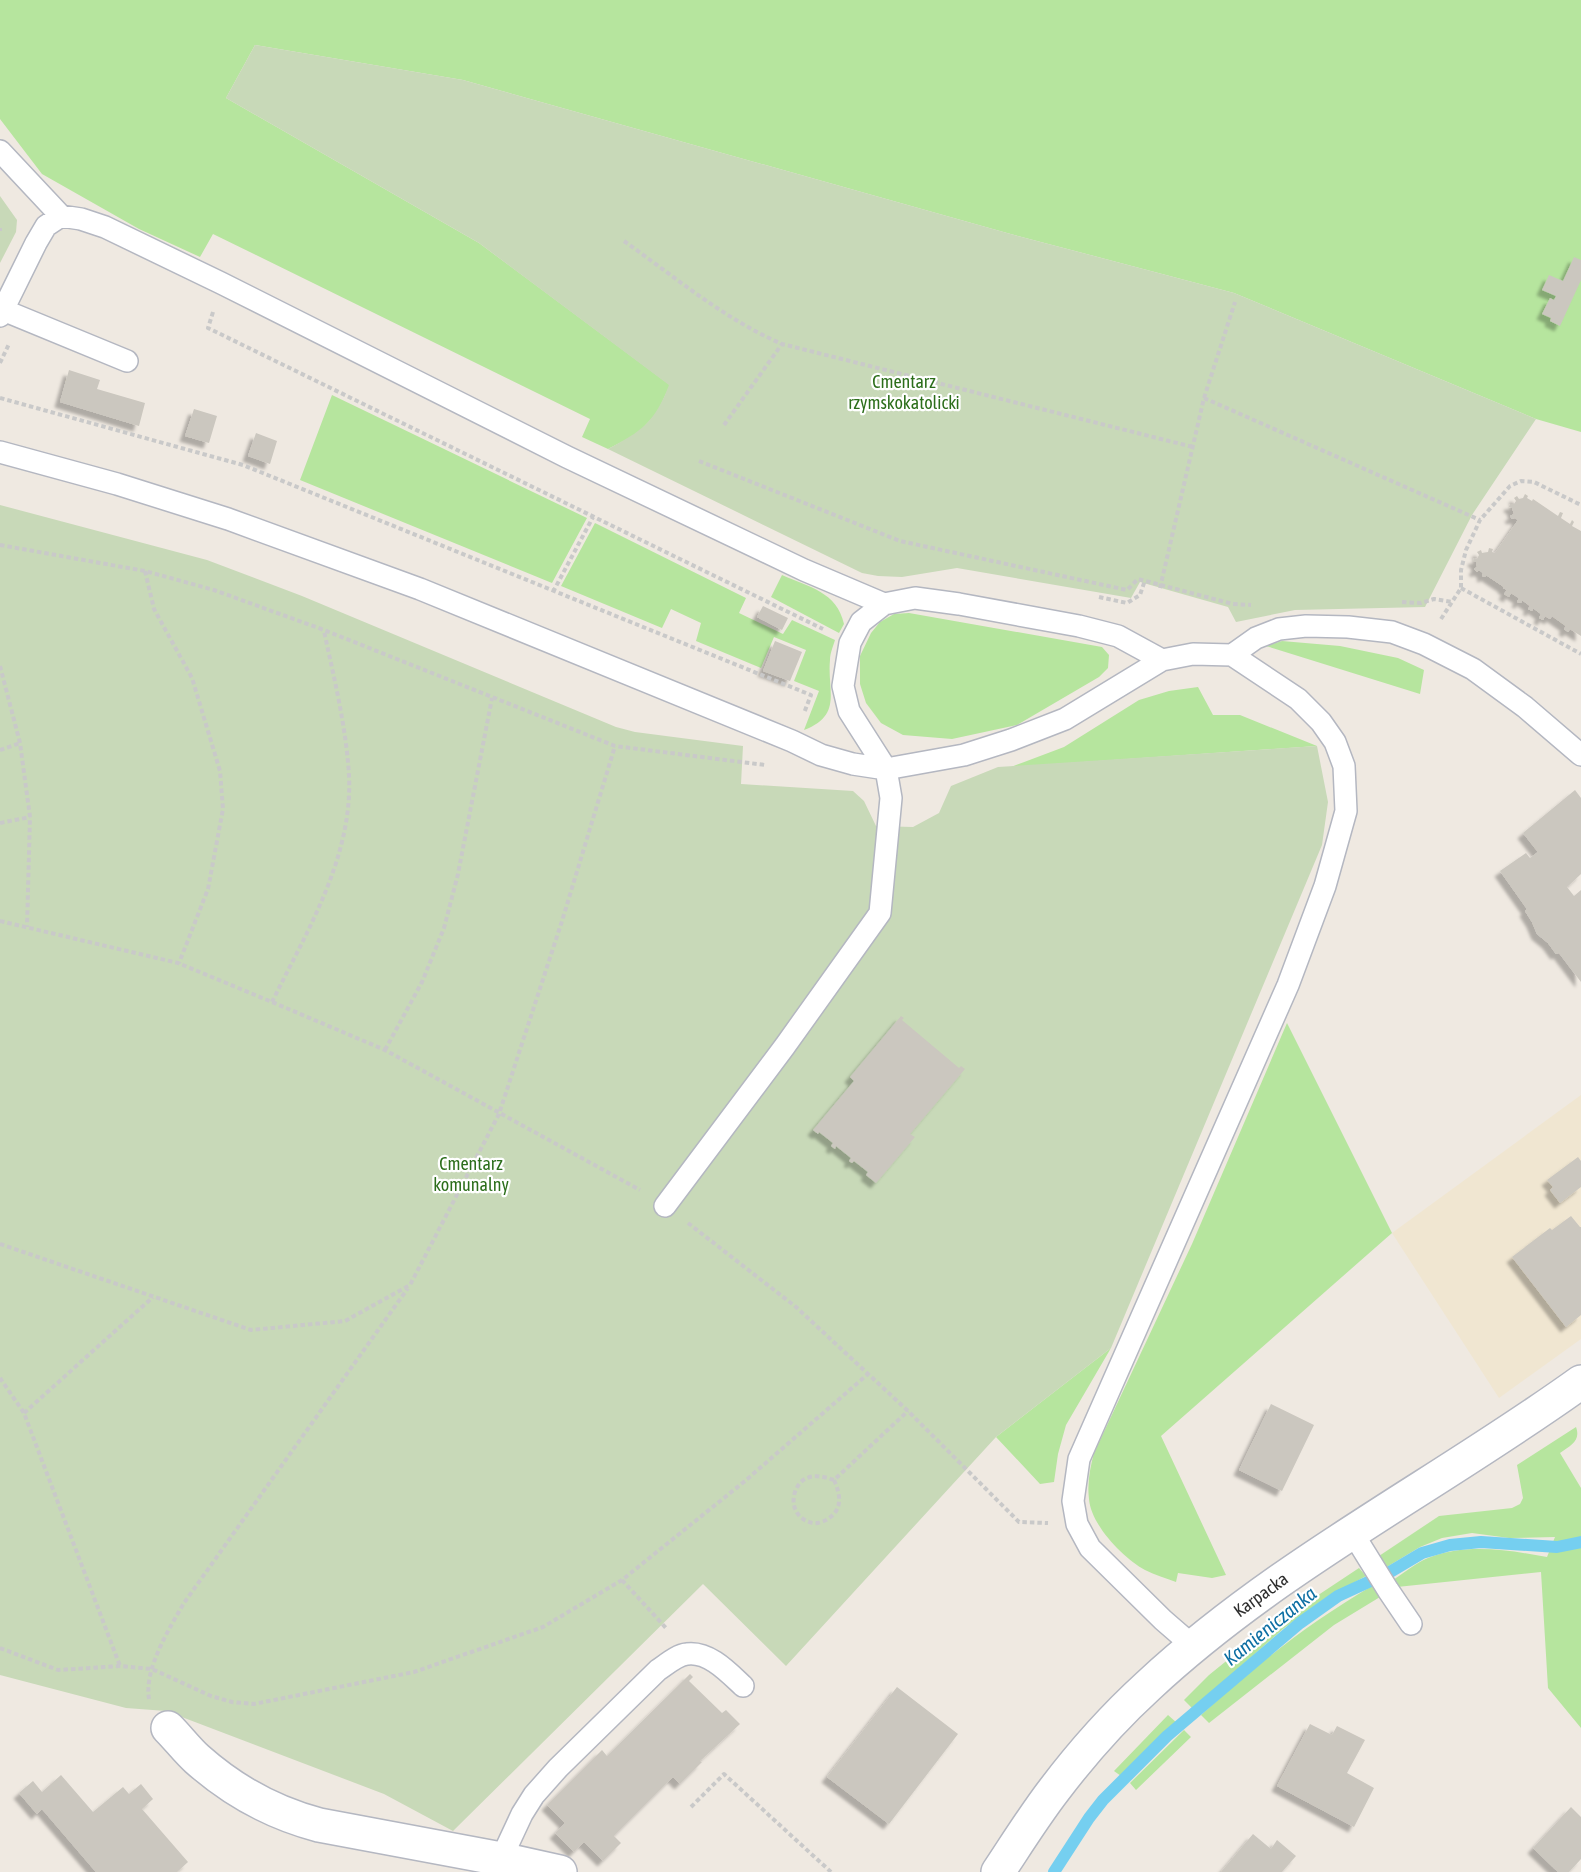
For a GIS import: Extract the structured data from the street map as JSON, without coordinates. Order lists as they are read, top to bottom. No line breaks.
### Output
{"streets":{"street":["Karpacka"]},"water":["Kamieniczanka"],"parks":["Cmentarz rzymskokatolicki","Cmentarz komunalny"]}
